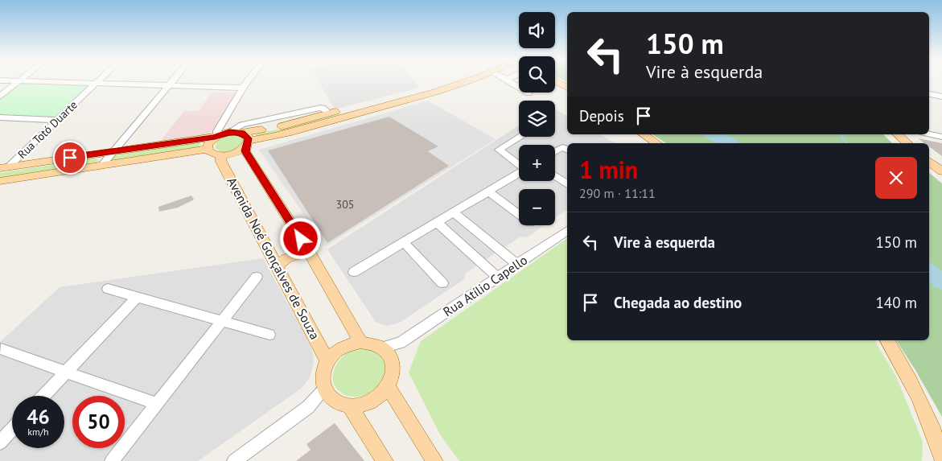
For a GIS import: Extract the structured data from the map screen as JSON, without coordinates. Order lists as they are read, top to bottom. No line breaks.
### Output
{"streets":{"main road":["Avenida Noé Gonçalves de Souza"],"street":["Rua Totó Duarte","Rua Atílio Capello"]},"crossings":[["Avenida Noé Gonçalves de Souza","Rua Atílio Capello"]],"house_numbers":["305"],"page":{"map_buttons":["+","−"],"turn":["150 m","Vire à esquerda"],"then":"Depois","heading":["1 min","290 m · 11:11"],"list":[{"name":"Vire à esquerda","value":"150 m"},{"name":"Chegada ao destino","value":"140 m"}],"speed":"46 km/h","limit":"50"}}
